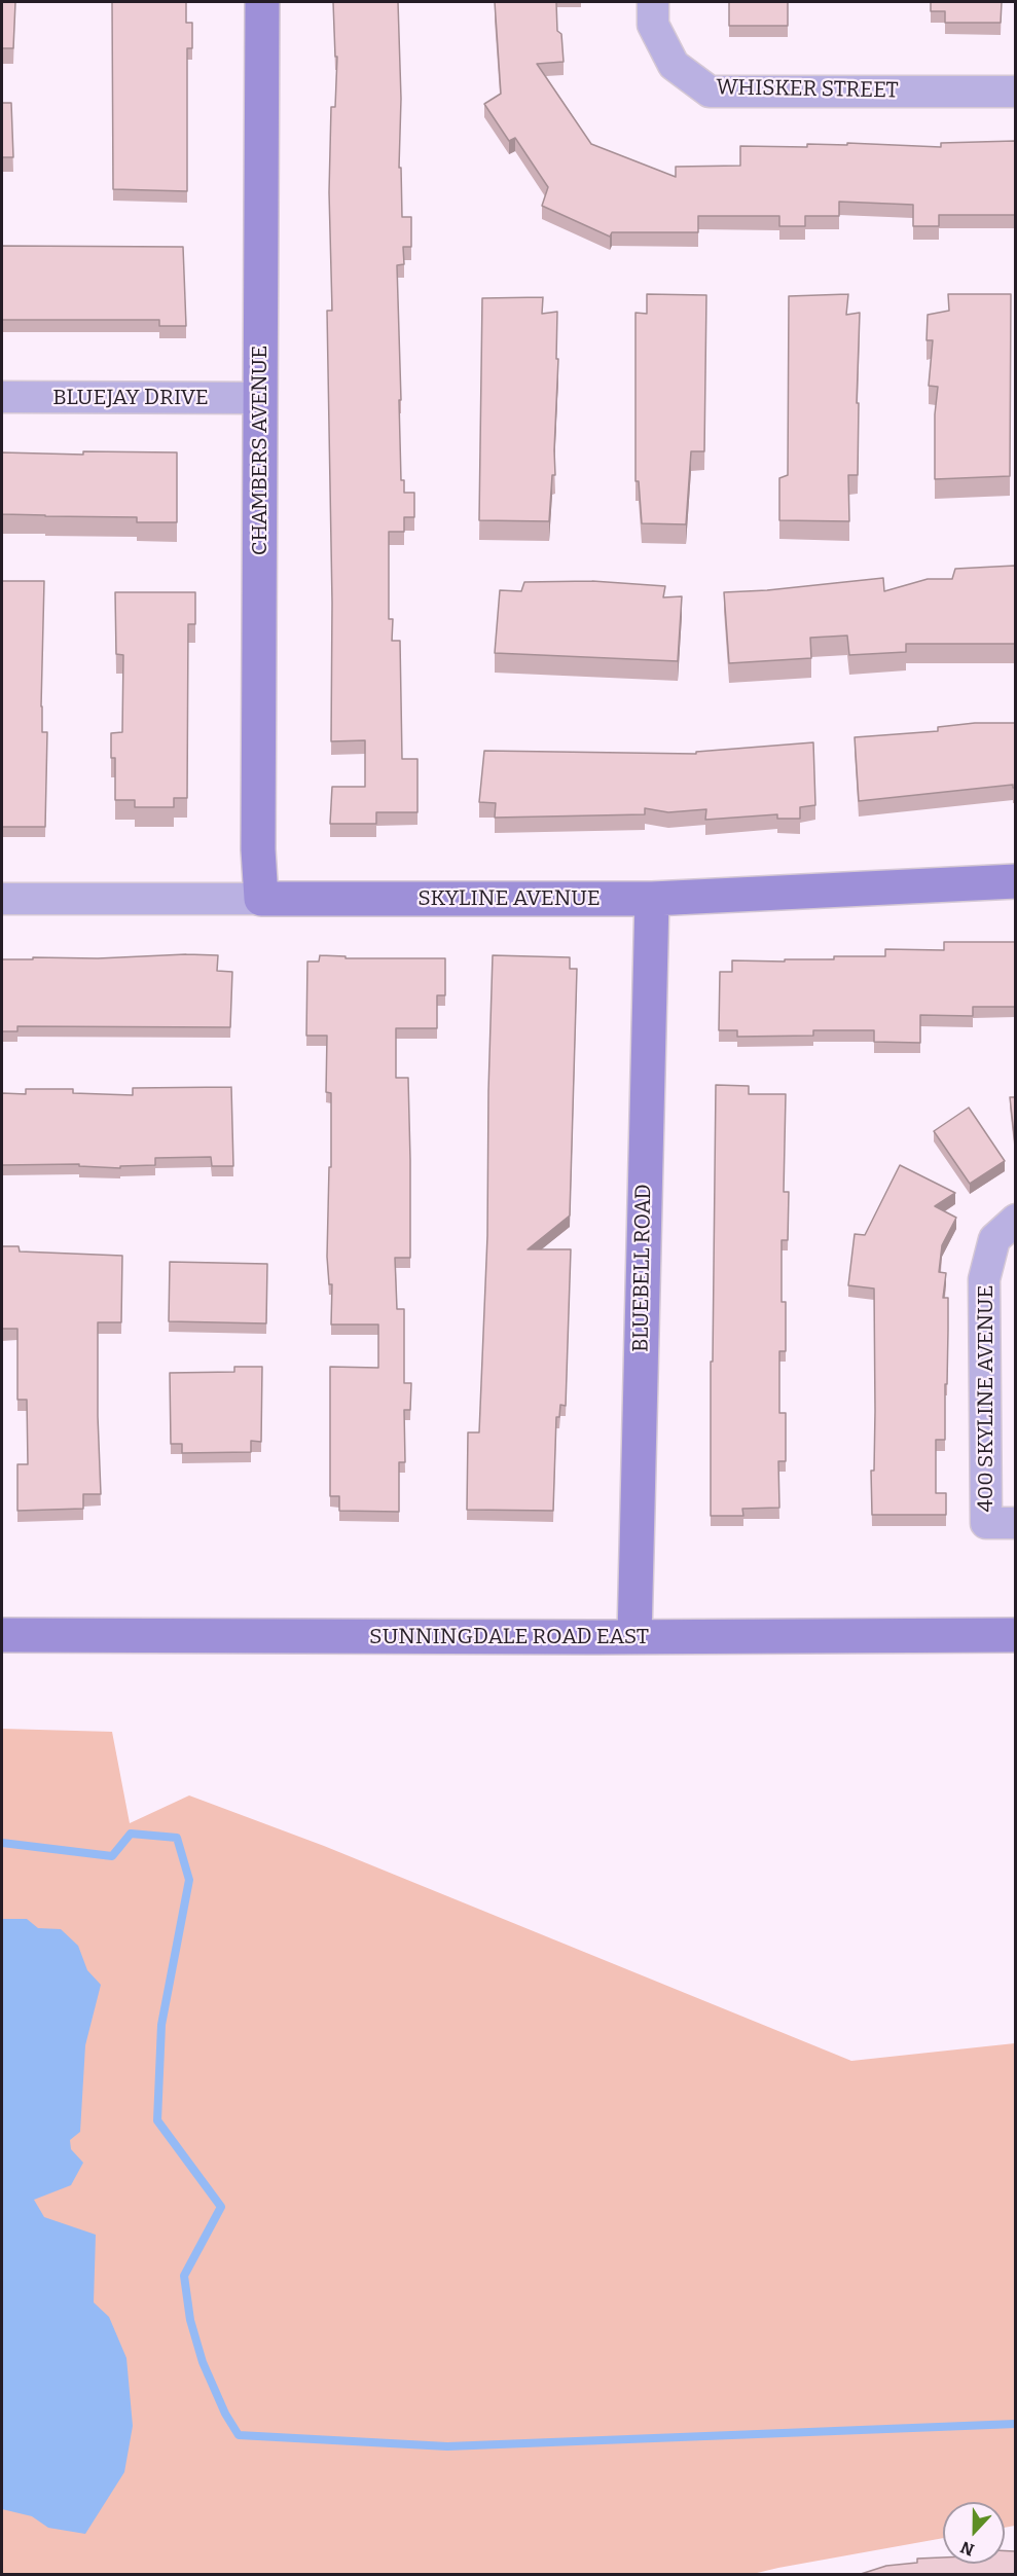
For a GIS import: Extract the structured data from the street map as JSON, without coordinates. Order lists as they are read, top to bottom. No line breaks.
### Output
{"streets":{"street":["WHISKER STREET","BLUEJAY DRIVE","CHAMBERS AVENUE","SKYLINE AVENUE","BLUEBELL ROAD","400 SKYLINE AVENUE","SUNNINGDALE ROAD EAST"]},"crossings":[["BLUEJAY DRIVE","CHAMBERS AVENUE"],["CHAMBERS AVENUE","SKYLINE AVENUE"],["SKYLINE AVENUE","BLUEBELL ROAD"],["BLUEBELL ROAD","SUNNINGDALE ROAD EAST"]],"north":"bottom"}
